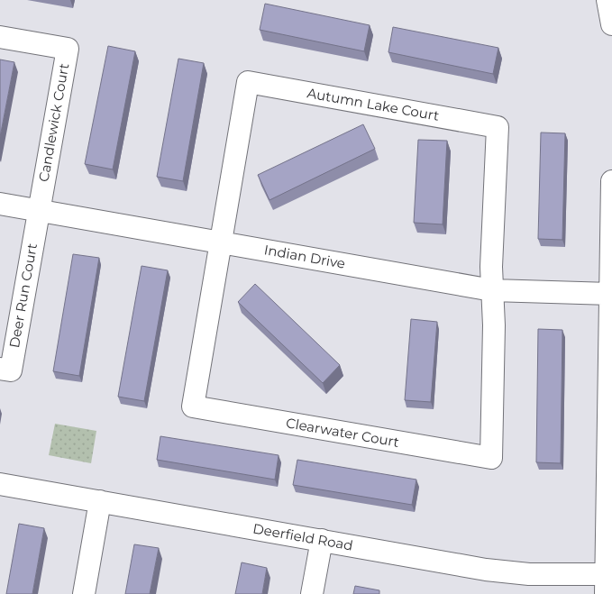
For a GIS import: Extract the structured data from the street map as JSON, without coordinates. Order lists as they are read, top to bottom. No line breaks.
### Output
{"streets":{"street":["Autumn Lake Court","Candlewick Court","Indian Drive","Deer Run Court","Clearwater Court","Deerfield Road"]},"crossings":[["Autumn Lake Court","Indian Drive"],["Autumn Lake Court","Clearwater Court"],["Candlewick Court","Indian Drive"],["Candlewick Court","Deer Run Court"],["Indian Drive","Deer Run Court"],["Indian Drive","Clearwater Court"]]}
